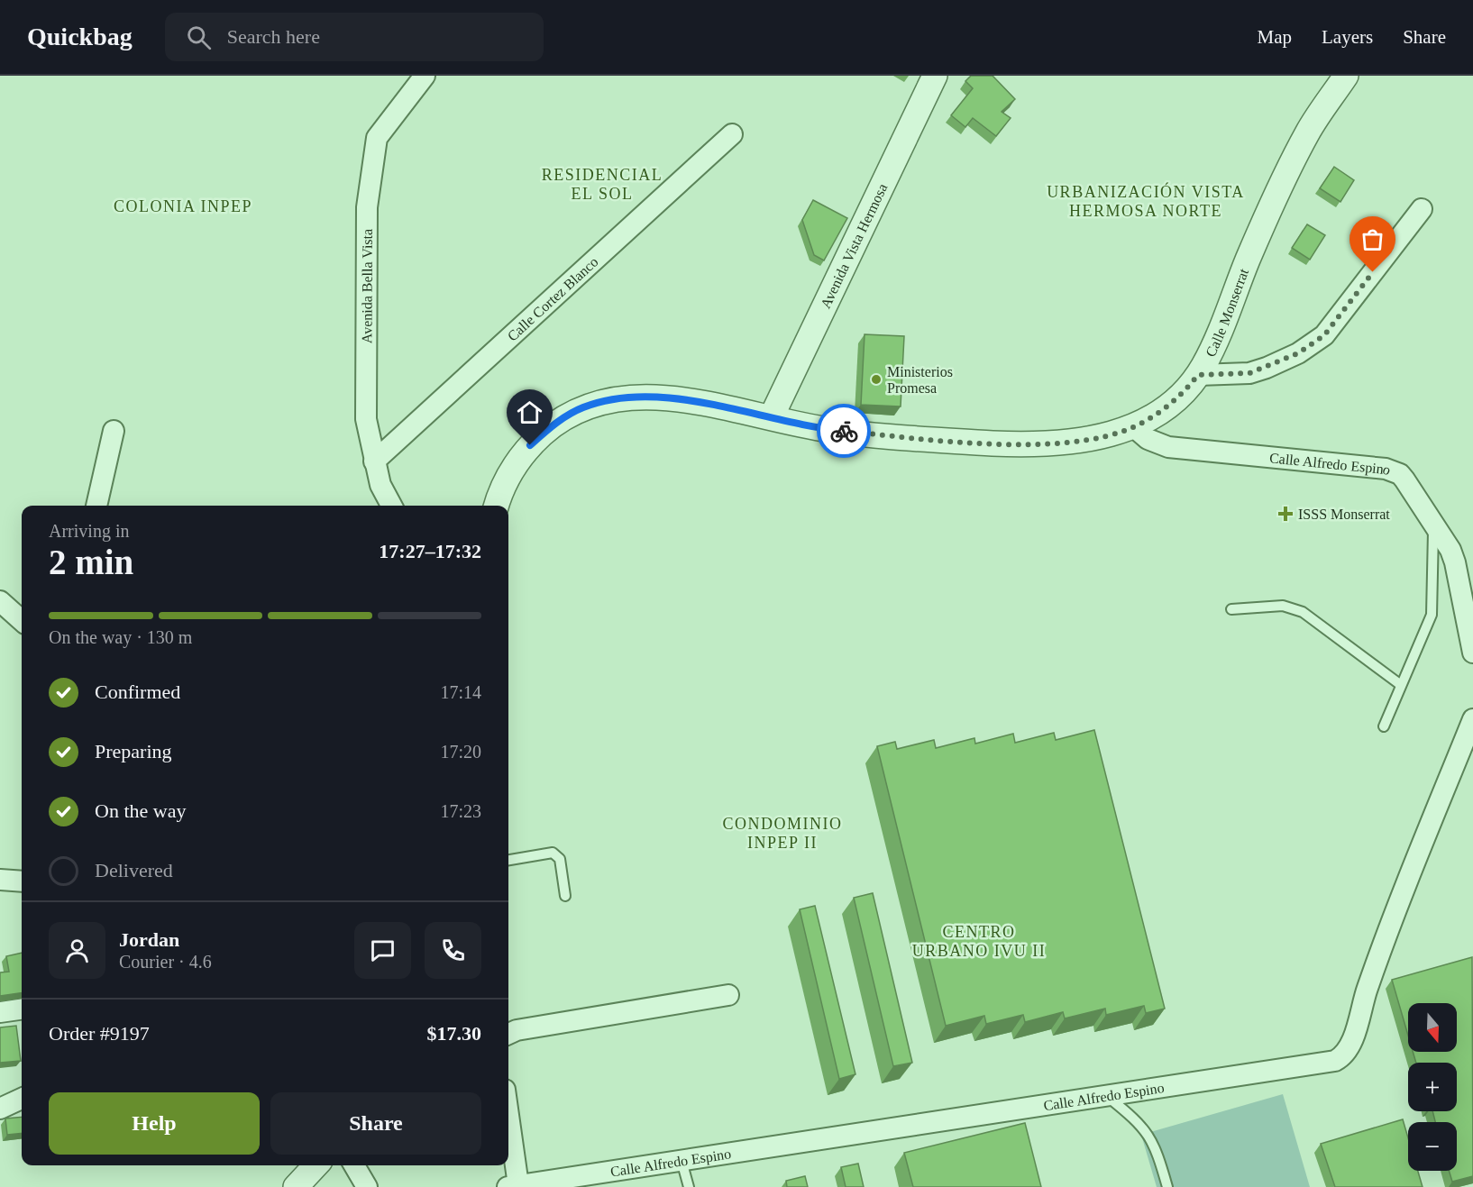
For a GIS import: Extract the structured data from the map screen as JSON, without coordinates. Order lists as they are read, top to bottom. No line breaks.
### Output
{"streets":{"street":["Avenida Vista Hermosa","Avenida Bella Vista","Calle Cortez Blanco","Calle Monserrat","Calle Alfredo Espino"]},"crossings":[["Avenida Vista Hermosa","Calle Monserrat"],["Avenida Bella Vista","Calle Cortez Blanco"],["Calle Monserrat","Calle Alfredo Espino"]],"districts":["RESIDENCIAL EL SOL","URBANIZACIÓN VISTA HERMOSA NORTE","COLONIA INPEP","CONDOMINIO INPEP II","CENTRO URBANO IVU II"],"places":{"other":["Ministerios Promesa"],"health":["ISSS Monserrat"]},"north":"bottom","page":{"header":"Quickbag","search":"Search here","nav":["Map","Layers","Share"],"heading":["2 min","Arriving in","17:27–17:32"],"panel":["Jordan","Courier · 4.6","Order #9197","$17.30"],"bar":"On the way · 130 m","list":[["Confirmed","17:14"],["Preparing","17:20"],["On the way","17:23"],"Delivered"],"map_buttons":["+","−"],"buttons":["Help","Share"]}}
